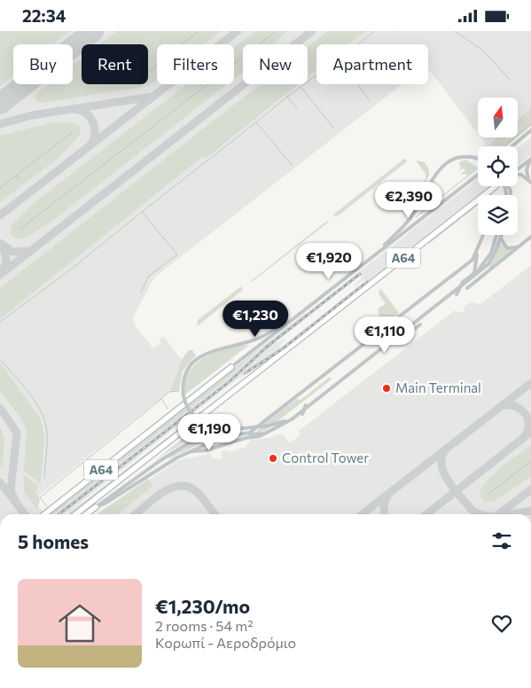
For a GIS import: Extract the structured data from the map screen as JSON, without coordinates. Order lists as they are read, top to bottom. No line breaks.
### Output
{"streets":{"highway":["Α64"]},"places":["Main Terminal","Control Tower"],"north":"top","page":{"status":"22:34","chip":["Buy","Rent","Filters","New","Apartment"],"price":["€2,390","€1,920","€1,230","€1,110","€1,190"],"heading":"5 homes","list":[{"name":"€1,230/mo","note":"2 rooms · 54 m² · Κορωπί - Αεροδρόμιο"}]}}
